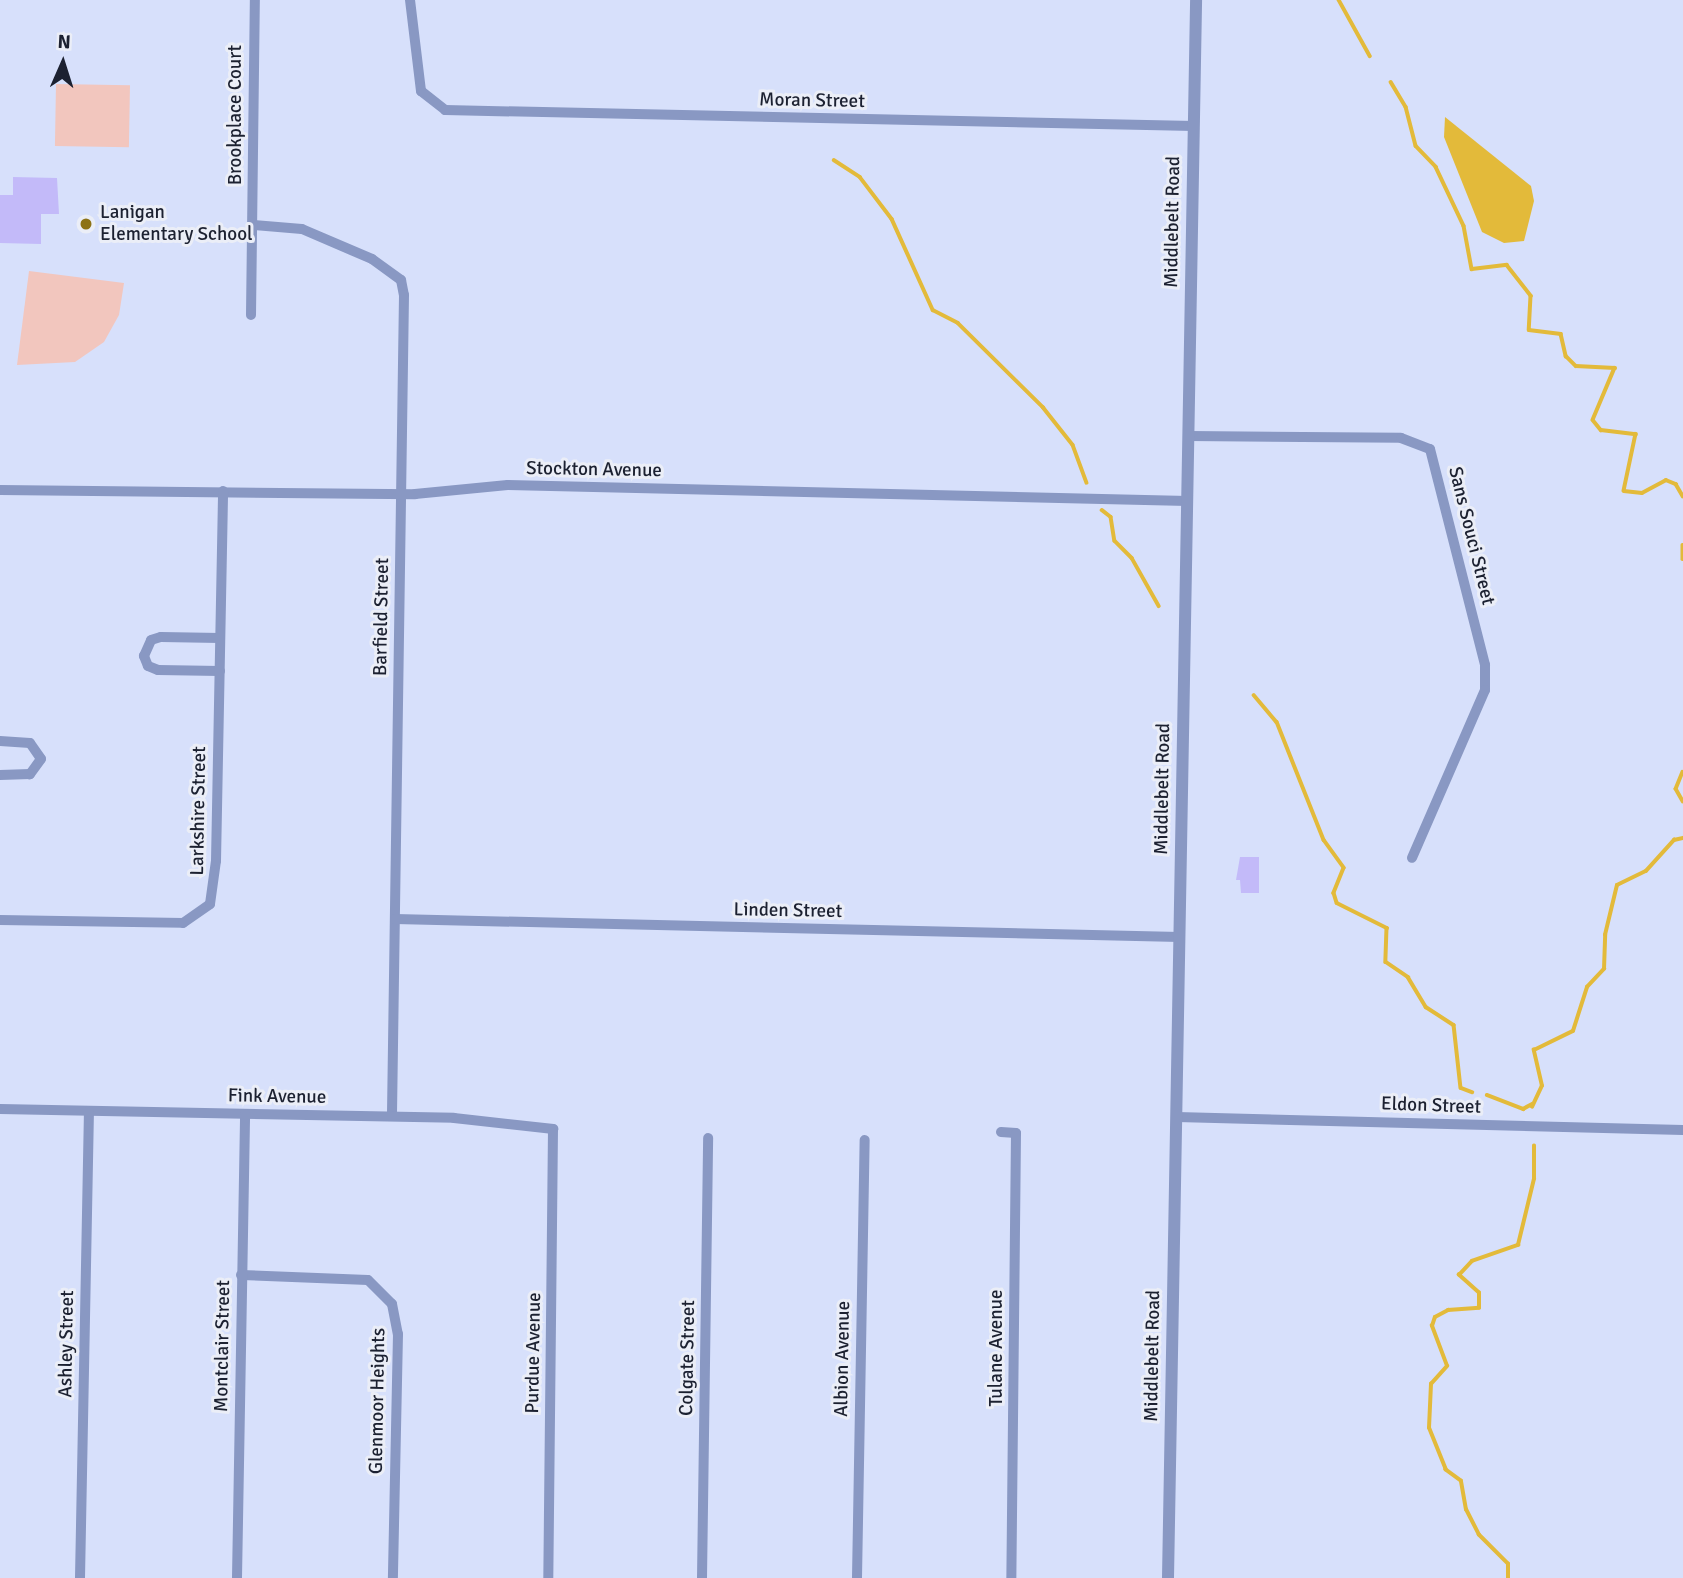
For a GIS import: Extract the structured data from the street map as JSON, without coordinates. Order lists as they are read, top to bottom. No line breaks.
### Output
{"streets":{"street":["Moran Street","Brookplace Court","Middlebelt Road","Stockton Avenue","Sans Souci Street","Barfield Street","Larkshire Street","Linden Street","Fink Avenue","Eldon Street","Ashley Street","Montclair Street","Tulane Avenue","Purdue Avenue","Colgate Street","Albion Avenue","Glenmoor Heights"]},"crossings":[["Moran Street","Middlebelt Road"],["Brookplace Court","Barfield Street"],["Middlebelt Road","Stockton Avenue"],["Middlebelt Road","Sans Souci Street"],["Middlebelt Road","Linden Street"],["Middlebelt Road","Eldon Street"],["Stockton Avenue","Barfield Street"],["Stockton Avenue","Larkshire Street"],["Barfield Street","Linden Street"],["Barfield Street","Fink Avenue"],["Fink Avenue","Ashley Street"],["Fink Avenue","Montclair Street"],["Fink Avenue","Purdue Avenue"],["Montclair Street","Glenmoor Heights"]],"places":["Lanigan Elementary School"],"north":"top"}
